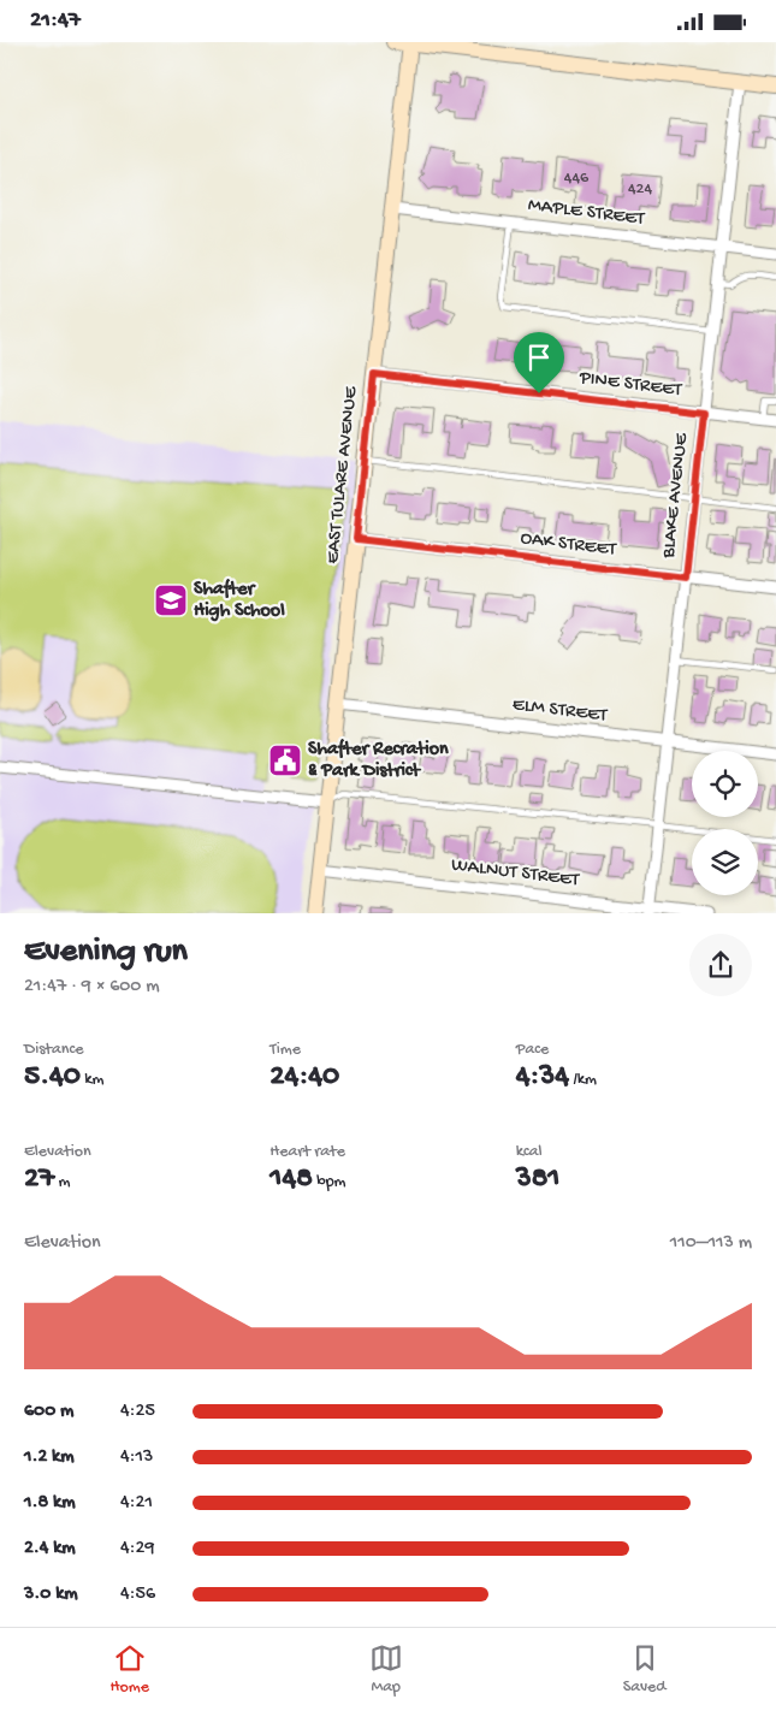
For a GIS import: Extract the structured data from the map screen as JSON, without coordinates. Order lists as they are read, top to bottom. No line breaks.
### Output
{"streets":{"street":["MAPLE STREET","PINE STREET","EAST TULARE AVENUE","BLAKE AVENUE","OAK STREET","ELM STREET","WALNUT STREET"]},"crossings":[["MAPLE STREET","EAST TULARE AVENUE"],["MAPLE STREET","BLAKE AVENUE"],["PINE STREET","EAST TULARE AVENUE"],["PINE STREET","BLAKE AVENUE"],["EAST TULARE AVENUE","OAK STREET"],["EAST TULARE AVENUE","ELM STREET"],["EAST TULARE AVENUE","WALNUT STREET"],["BLAKE AVENUE","OAK STREET"],["BLAKE AVENUE","ELM STREET"],["BLAKE AVENUE","WALNUT STREET"]],"places":{"school or university":["Shafter High School"],"public building":["Shafter Recration & Park District"]},"house_numbers":["446","424"],"page":{"status":"21:47","heading":["Evening run","21:47 · 9 × 600 m"],"stats":[["Distance","5.40 km"],["Time","24:40"],["Pace","4:34 /km"],["Elevation","27 m"],["Heart rate","148 bpm"],["kcal","381"]],"chart":["Elevation","110–113 m"],"list":[{"name":"600 m","note":"4:25"},{"name":"1.2 km","note":"4:13"},{"name":"1.8 km","note":"4:21"},{"name":"2.4 km","note":"4:29"},{"name":"3.0 km","note":"4:56"}],"tabs":["Home","Map","Saved"]}}
